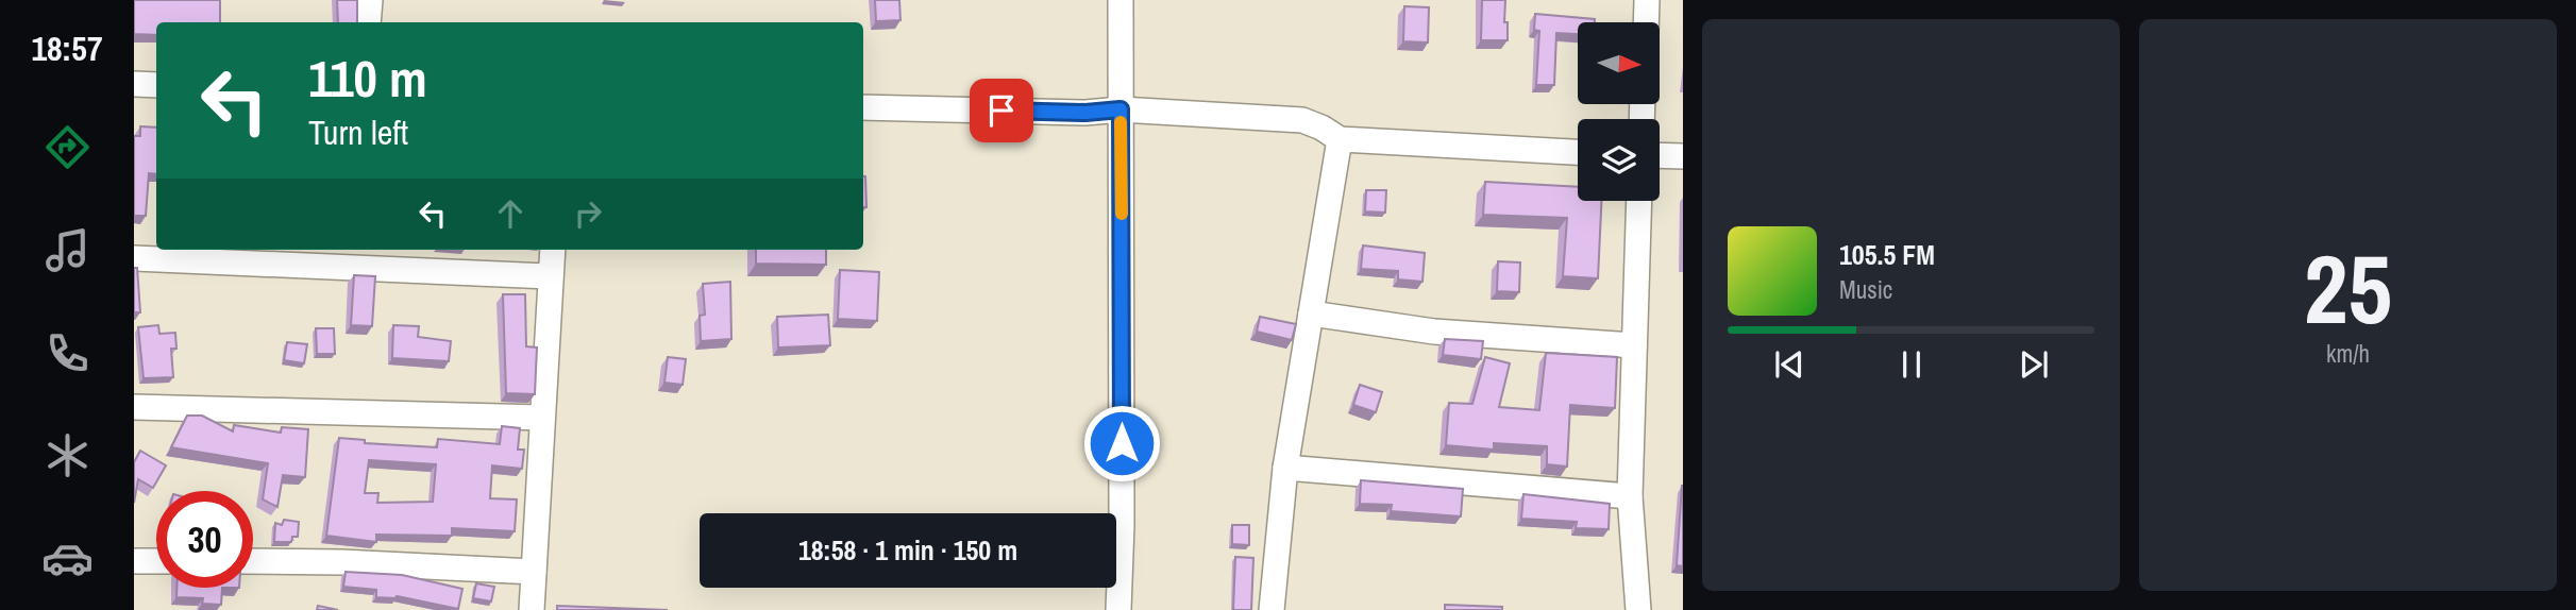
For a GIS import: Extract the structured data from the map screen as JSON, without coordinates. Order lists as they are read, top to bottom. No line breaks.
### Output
{"north":"right","page":{"tabs":"18:57","tile":["25","km/h"],"turn":["110 m","Turn left"],"song":["105.5 FM","Music"],"limit":"30","trip":"18:58 · 1 min · 150 m"}}
